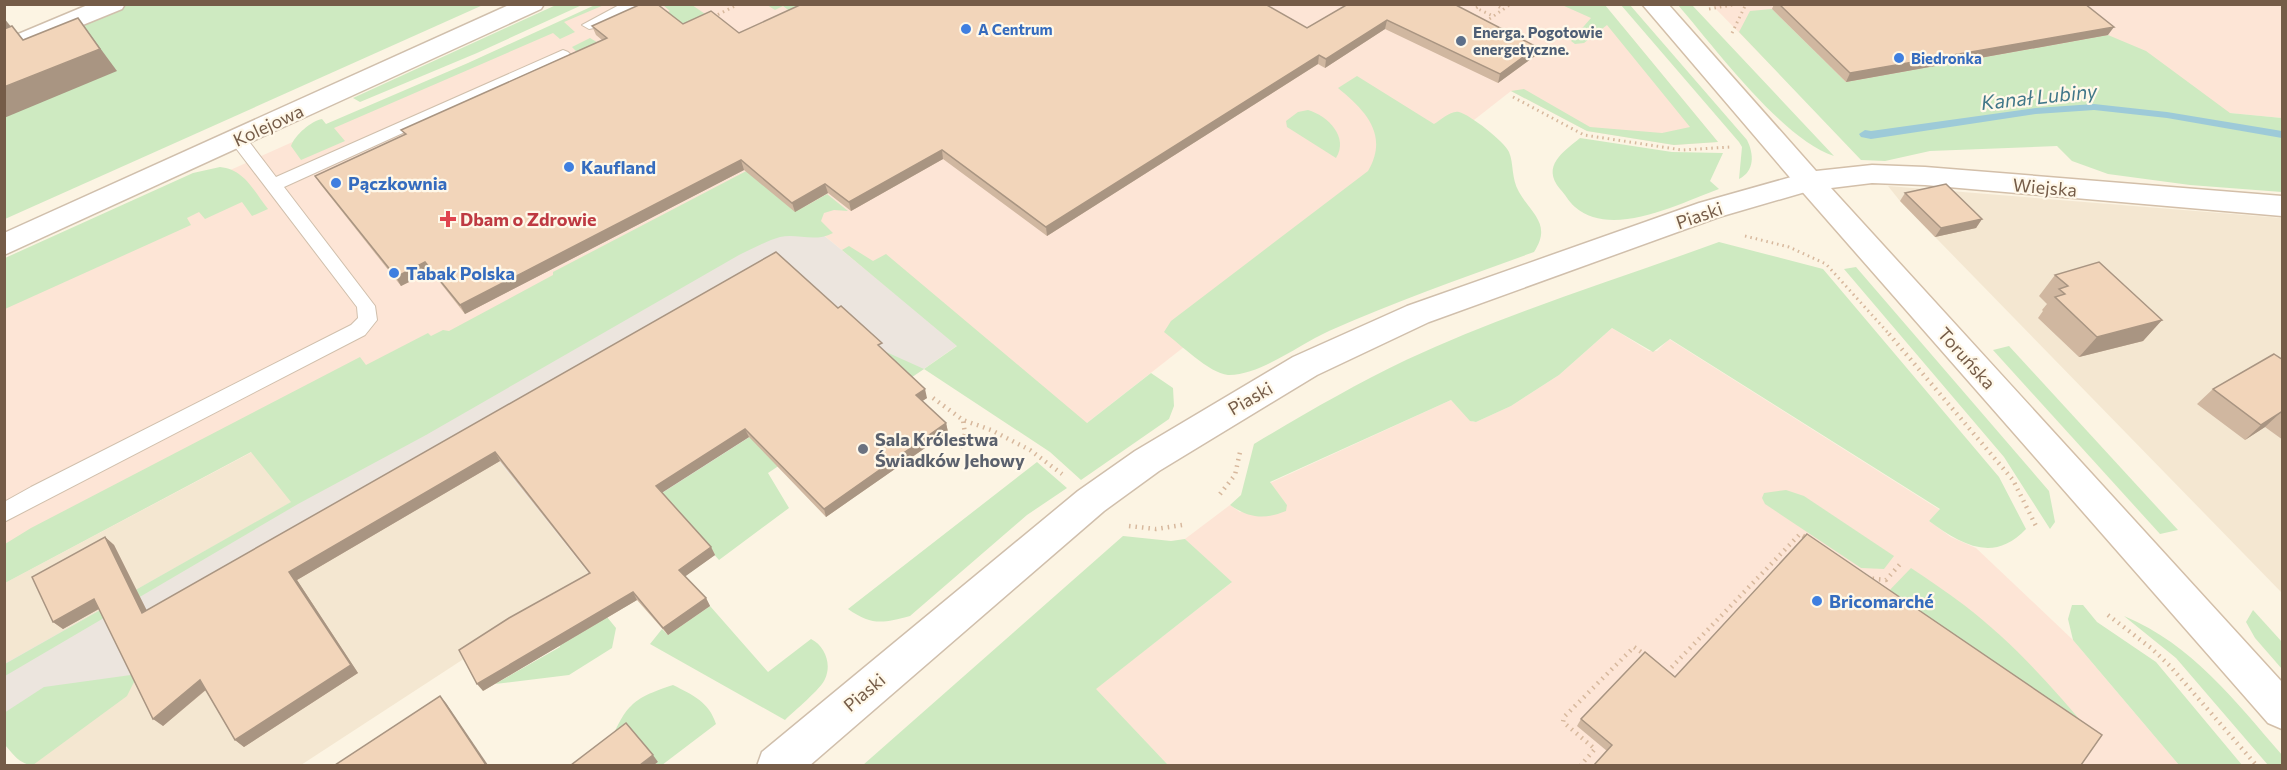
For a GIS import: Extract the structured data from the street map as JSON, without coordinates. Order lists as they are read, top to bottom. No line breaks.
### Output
{"streets":{"street":["Kolejowa","Wiejska","Piaski","Toruńska"]},"crossings":[["Wiejska","Piaski"],["Wiejska","Toruńska"],["Piaski","Toruńska"]],"water":["Kanał Lubiny"],"places":{"other":["A Centrum","Energa. Pogotowie energetyczne.","Biedronka","Kaufland","Pączkownia","Tabak Polska","Sala Królestwa Świadków Jehowy","Bricomarché"],"health":["Dbam o Zdrowie"]}}
